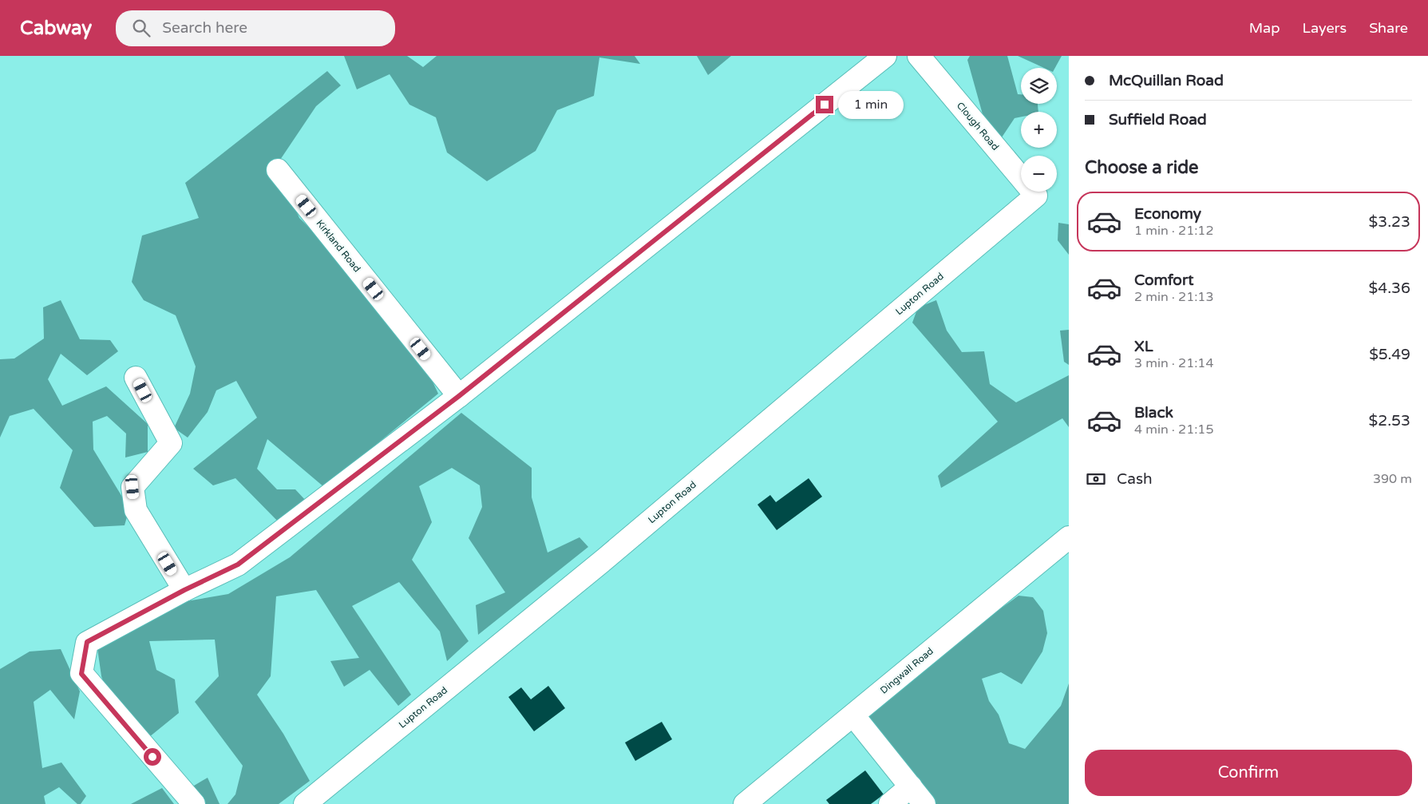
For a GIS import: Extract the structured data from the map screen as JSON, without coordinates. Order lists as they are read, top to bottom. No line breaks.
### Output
{"streets":{"street":["Clough Road","Kirkland Road","Lupton Road","Dingwall Road"]},"crossings":[["Clough Road","Lupton Road"]],"page":{"header":"Cabway","search":"Search here","nav":["Map","Layers","Share"],"banner":["McQuillan Road","Suffield Road"],"map_buttons":["+","−"],"bubble":"1 min","heading":"Choose a ride","list":[{"name":"Economy","note":"1 min · 21:12","value":"$3.23"},{"name":"Comfort","note":"2 min · 21:13","value":"$4.36"},{"name":"XL","note":"3 min · 21:14","value":"$5.49"},{"name":"Black","note":"4 min · 21:15","value":"$2.53"}],"pay":["Cash","390 m"],"buttons":"Confirm"}}
